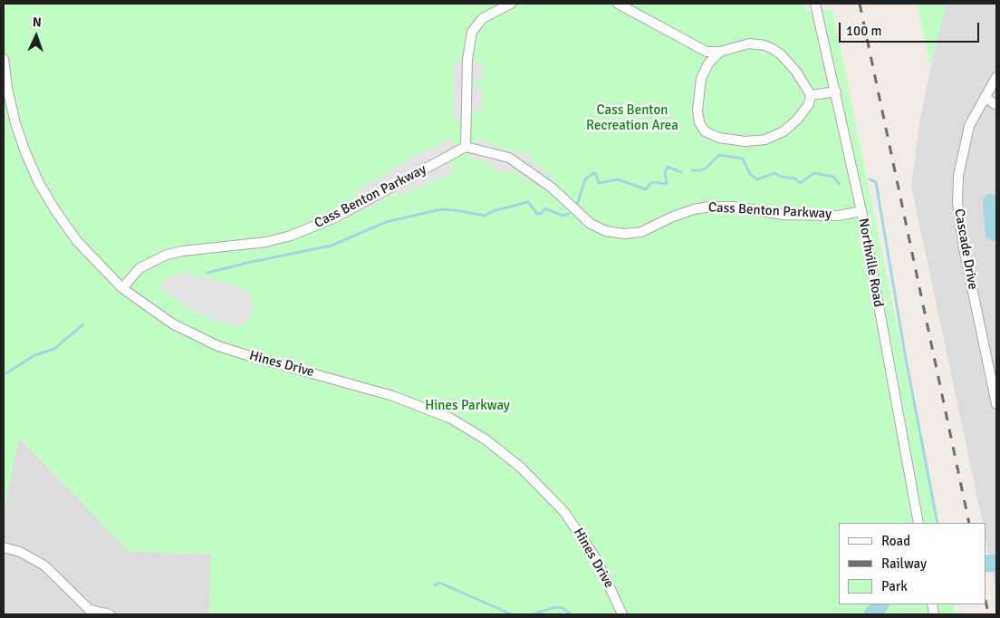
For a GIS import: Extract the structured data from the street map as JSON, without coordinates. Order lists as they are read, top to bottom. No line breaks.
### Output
{"streets":{"street":["Cass Benton Parkway","Cascade Drive","Northville Road","Hines Drive"]},"crossings":[["Cass Benton Parkway","Northville Road"],["Cass Benton Parkway","Hines Drive"]],"parks":["Cass Benton Recreation Area","Hines Parkway"],"legend":["Road","Railway","Park"],"scale_bar":"100 m","north":"top"}
